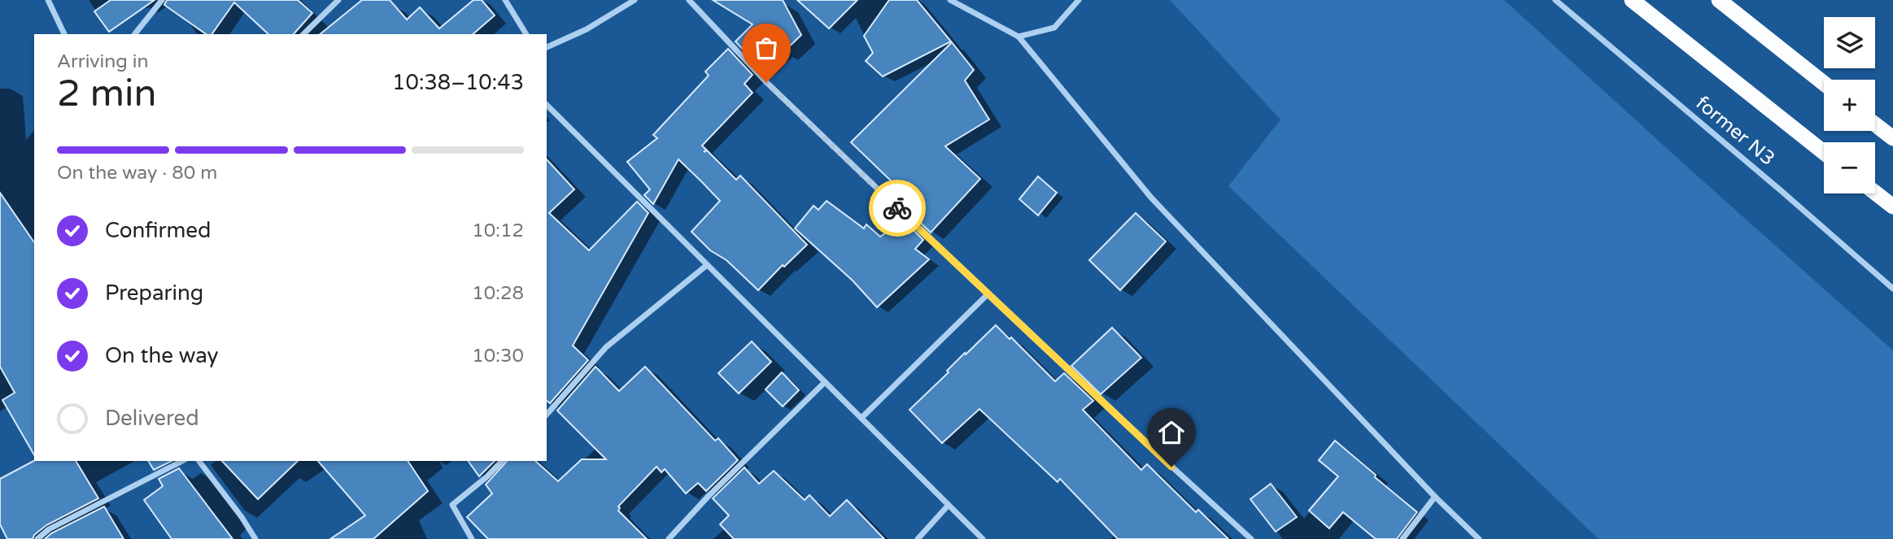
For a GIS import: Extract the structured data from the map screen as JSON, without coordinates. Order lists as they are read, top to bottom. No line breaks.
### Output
{"streets":{"street":["former N3"]},"page":{"map_buttons":["+","−"],"heading":["2 min","Arriving in","10:38–10:43"],"bar":"On the way · 80 m","list":[["Confirmed","10:12"],["Preparing","10:28"],["On the way","10:30"],"Delivered"]}}
